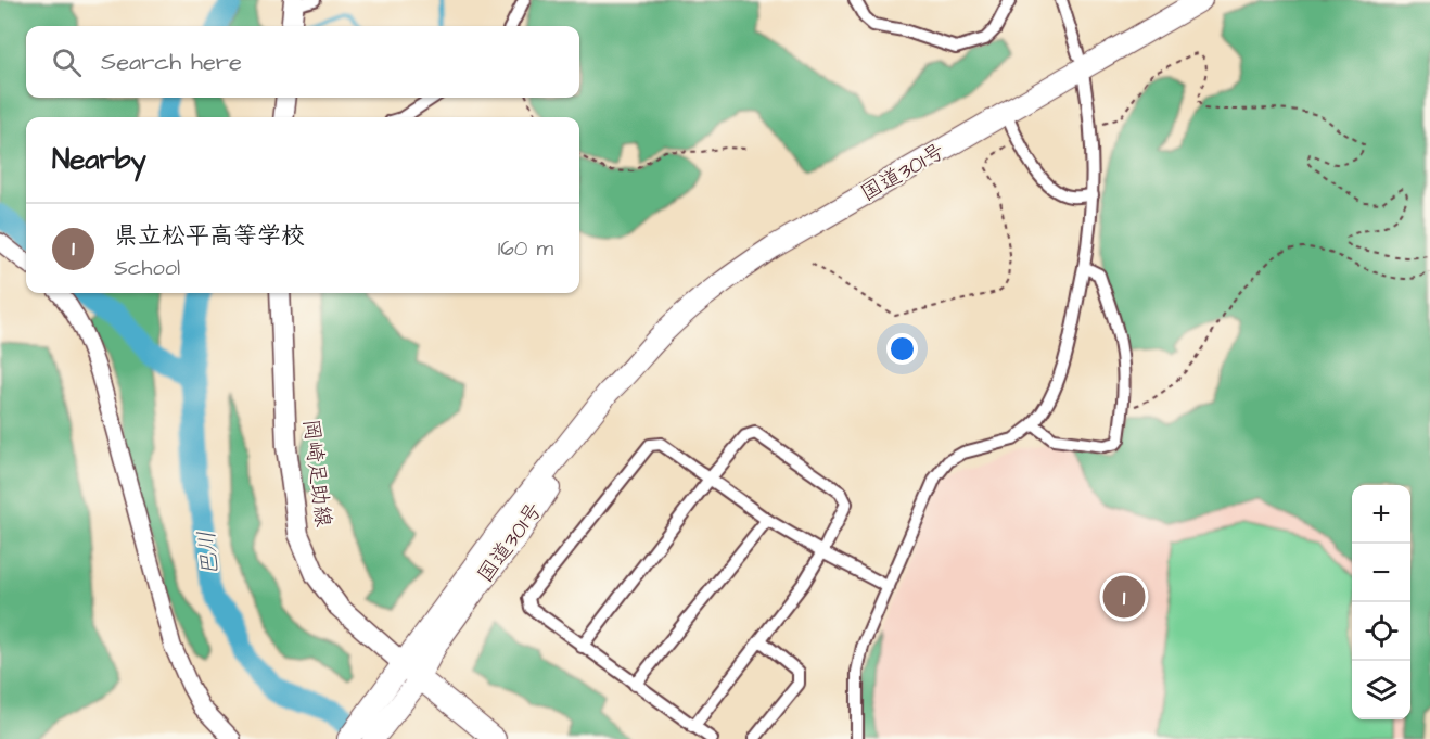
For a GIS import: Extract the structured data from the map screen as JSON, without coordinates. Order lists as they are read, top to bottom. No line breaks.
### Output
{"streets":{"highway":["国道301号"],"main road":["岡崎足助線"]},"crossings":[["国道301号","岡崎足助線"]],"water":["巴川"],"page":{"search":"Search here","heading":"Nearby","list":[{"mark":"1","name":"県立松平高等学校","note":"School","value":"160 m"}],"map_buttons":["+","−"],"pins":"1"}}
